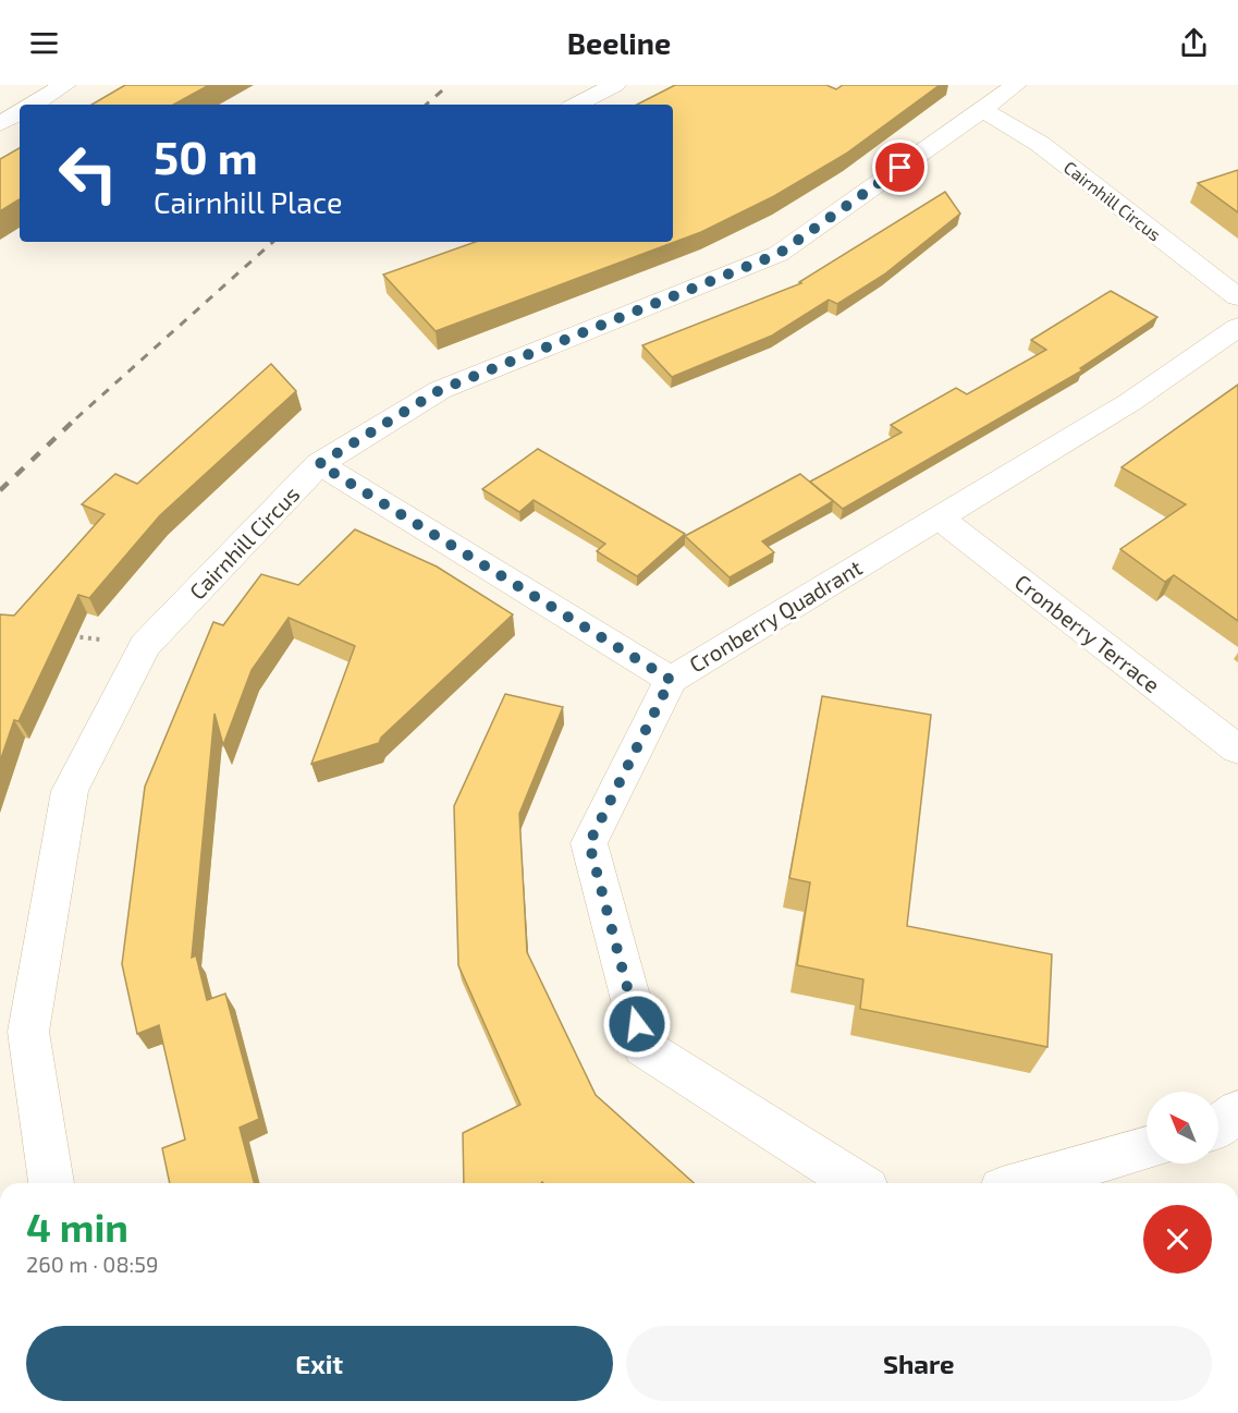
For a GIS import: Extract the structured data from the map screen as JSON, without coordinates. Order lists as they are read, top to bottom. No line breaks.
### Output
{"streets":{"street":["Cairnhill Circus","Cronberry Quadrant","Cronberry Terrace"]},"crossings":[["Cronberry Quadrant","Cronberry Terrace"]],"north":"top left","page":{"header":"Beeline","turn":["50 m","Cairnhill Place"],"heading":["4 min","260 m · 08:59"],"buttons":["Exit","Share"]}}
